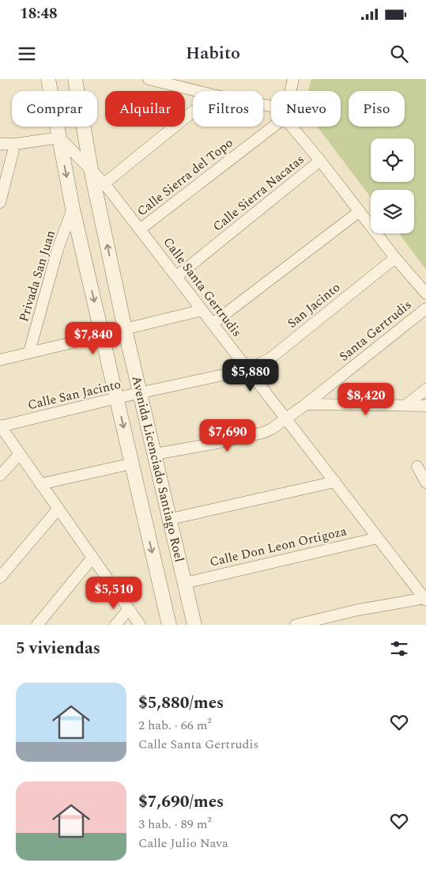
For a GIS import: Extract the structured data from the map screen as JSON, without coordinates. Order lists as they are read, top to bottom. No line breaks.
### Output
{"streets":{"street":["Calle Sierra del Topo","Calle Sierra Nacatas","Privada San Juan","Calle Santa Gertrudis","San Jacinto","Santa Gertrudis","Calle San Jacinto","Avenida Licenciado Santiago Roel","Calle Don Leon Ortigoza"]},"crossings":[["Calle Sierra del Topo","Calle Santa Gertrudis"],["Calle Sierra Nacatas","Calle Santa Gertrudis"],["Privada San Juan","Avenida Licenciado Santiago Roel"],["Calle Santa Gertrudis","San Jacinto"],["Calle Santa Gertrudis","Santa Gertrudis"],["Calle Santa Gertrudis","Calle San Jacinto"],["Calle Santa Gertrudis","Avenida Licenciado Santiago Roel"],["Calle Santa Gertrudis","Calle Don Leon Ortigoza"],["San Jacinto","Calle San Jacinto"],["Santa Gertrudis","Avenida Licenciado Santiago Roel"],["Calle San Jacinto","Avenida Licenciado Santiago Roel"],["Avenida Licenciado Santiago Roel","Calle Don Leon Ortigoza"]],"page":{"status":"18:48","header":"Habito","chip":["Comprar","Alquilar","Filtros","Nuevo","Piso"],"price":["$7,840","$5,880","$8,420","$7,690","$5,510"],"heading":"5 viviendas","list":[{"name":"$5,880/mes","note":"2 hab. · 66 m² · Calle Santa Gertrudis"},{"name":"$7,690/mes","note":"3 hab. · 89 m² · Calle Julio Nava"}]}}
